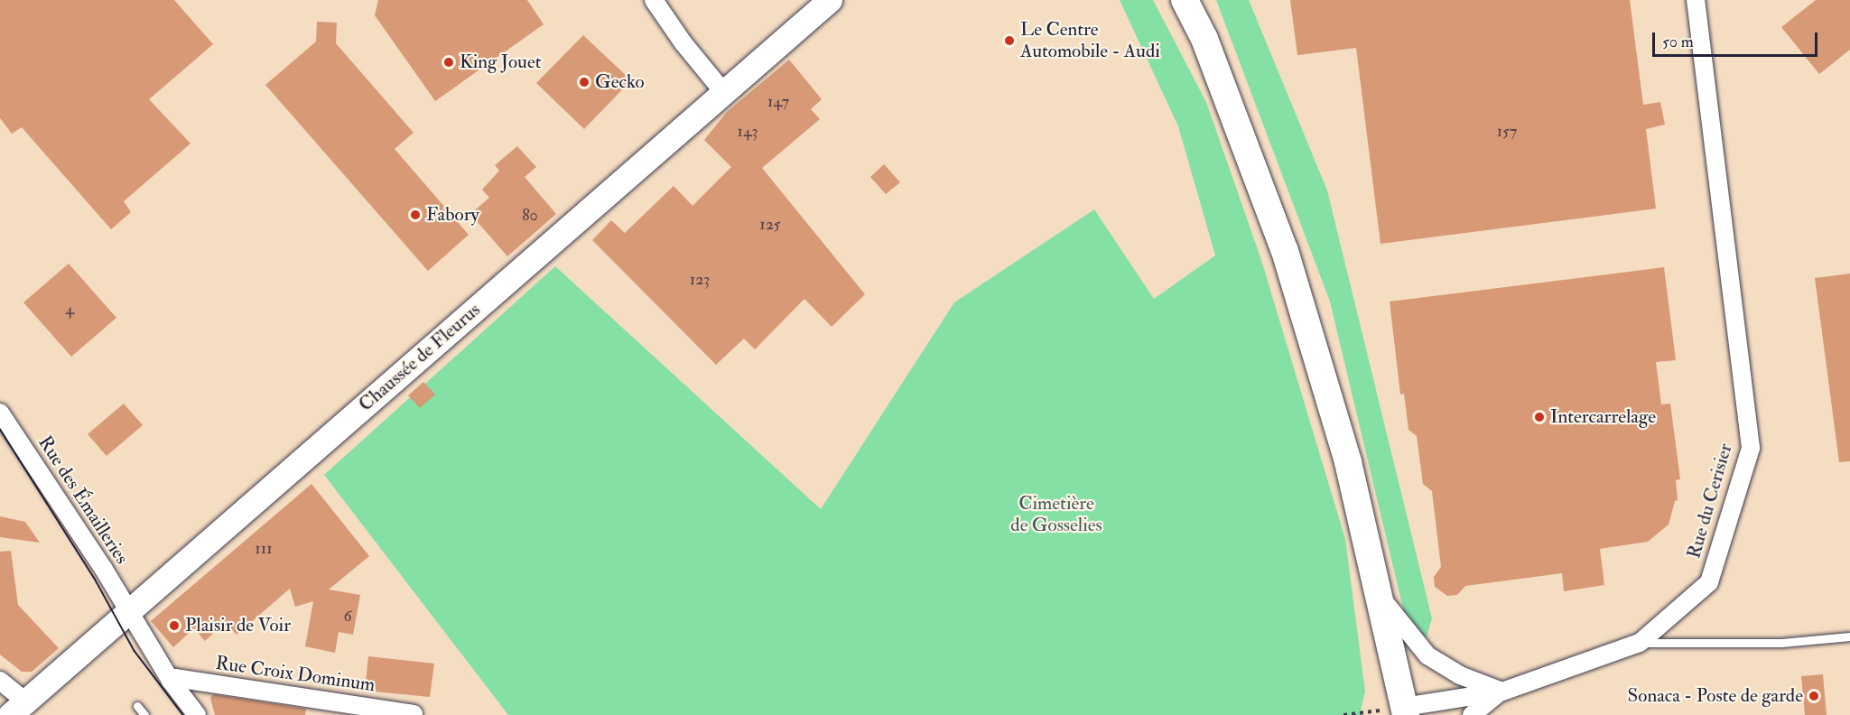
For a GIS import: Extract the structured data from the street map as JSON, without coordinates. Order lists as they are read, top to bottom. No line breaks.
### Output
{"streets":{"main road":["Chaussée de Fleurus"],"street":["Rue des Émailleries","Rue du Cerisier","Rue Croix Dominum"]},"crossings":[["Chaussée de Fleurus","Rue des Émailleries"],["Rue des Émailleries","Rue Croix Dominum"]],"parks":["Cimetière de Gosselies"],"places":["Le Centre Automobile - Audi","King Jouet","Gecko","Fabory","Intercarrelage","Plaisir de Voir","Sonaca - Poste de garde"],"house_numbers":["147","143","157","80","125","123","4","111","6"],"scale_bar":"50 m"}
